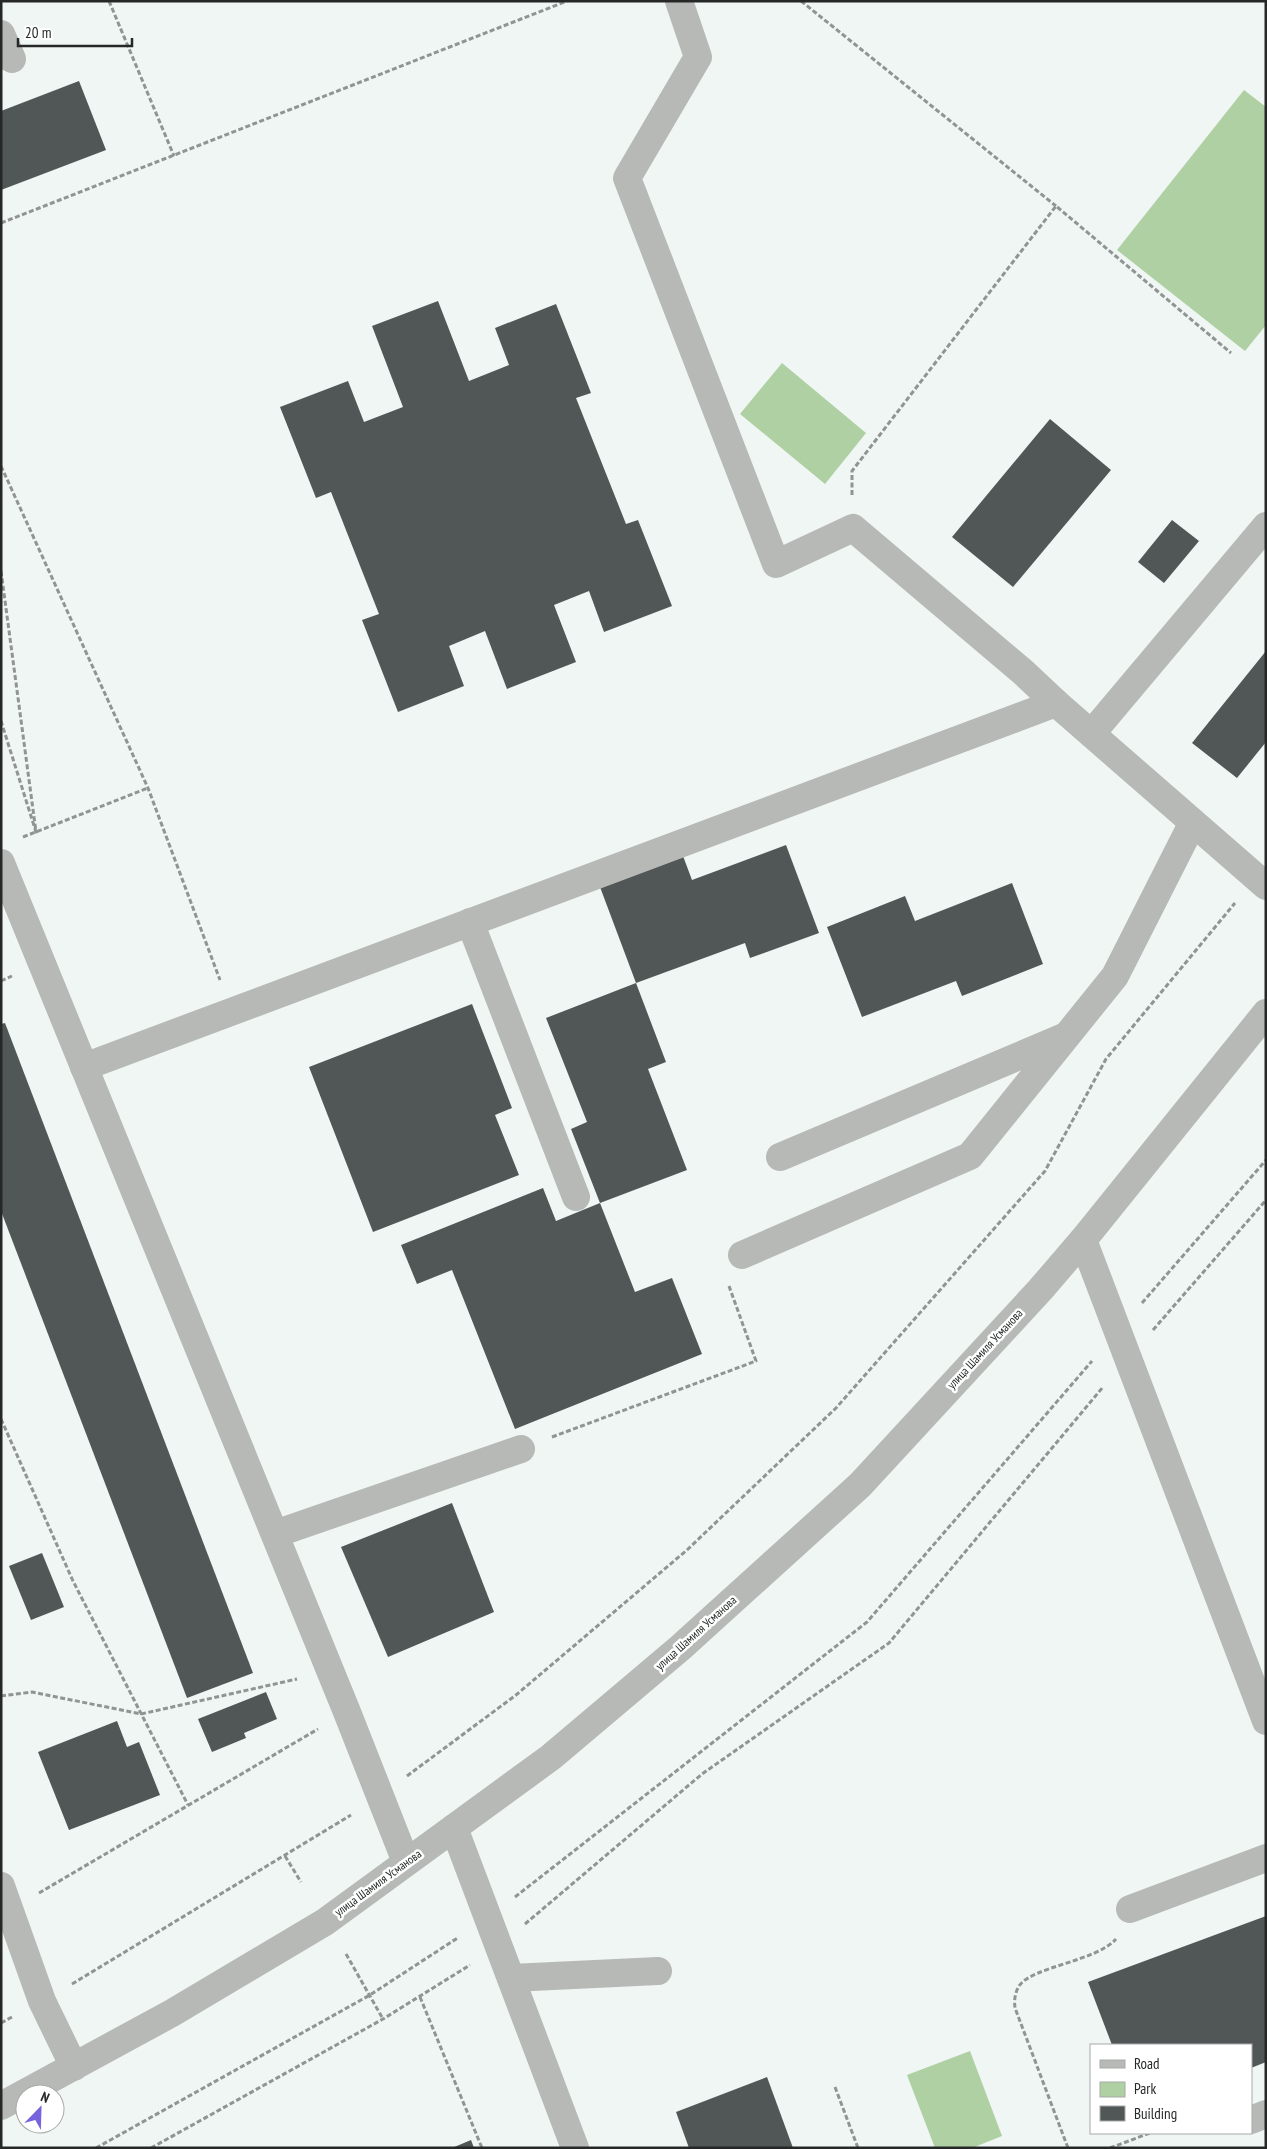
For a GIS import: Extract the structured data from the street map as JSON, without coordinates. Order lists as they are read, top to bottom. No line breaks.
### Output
{"streets":{"street":["улица Шамиля Усманова"]},"legend":["Road","Park","Building"],"scale_bar":"20 m","north":"top right"}
